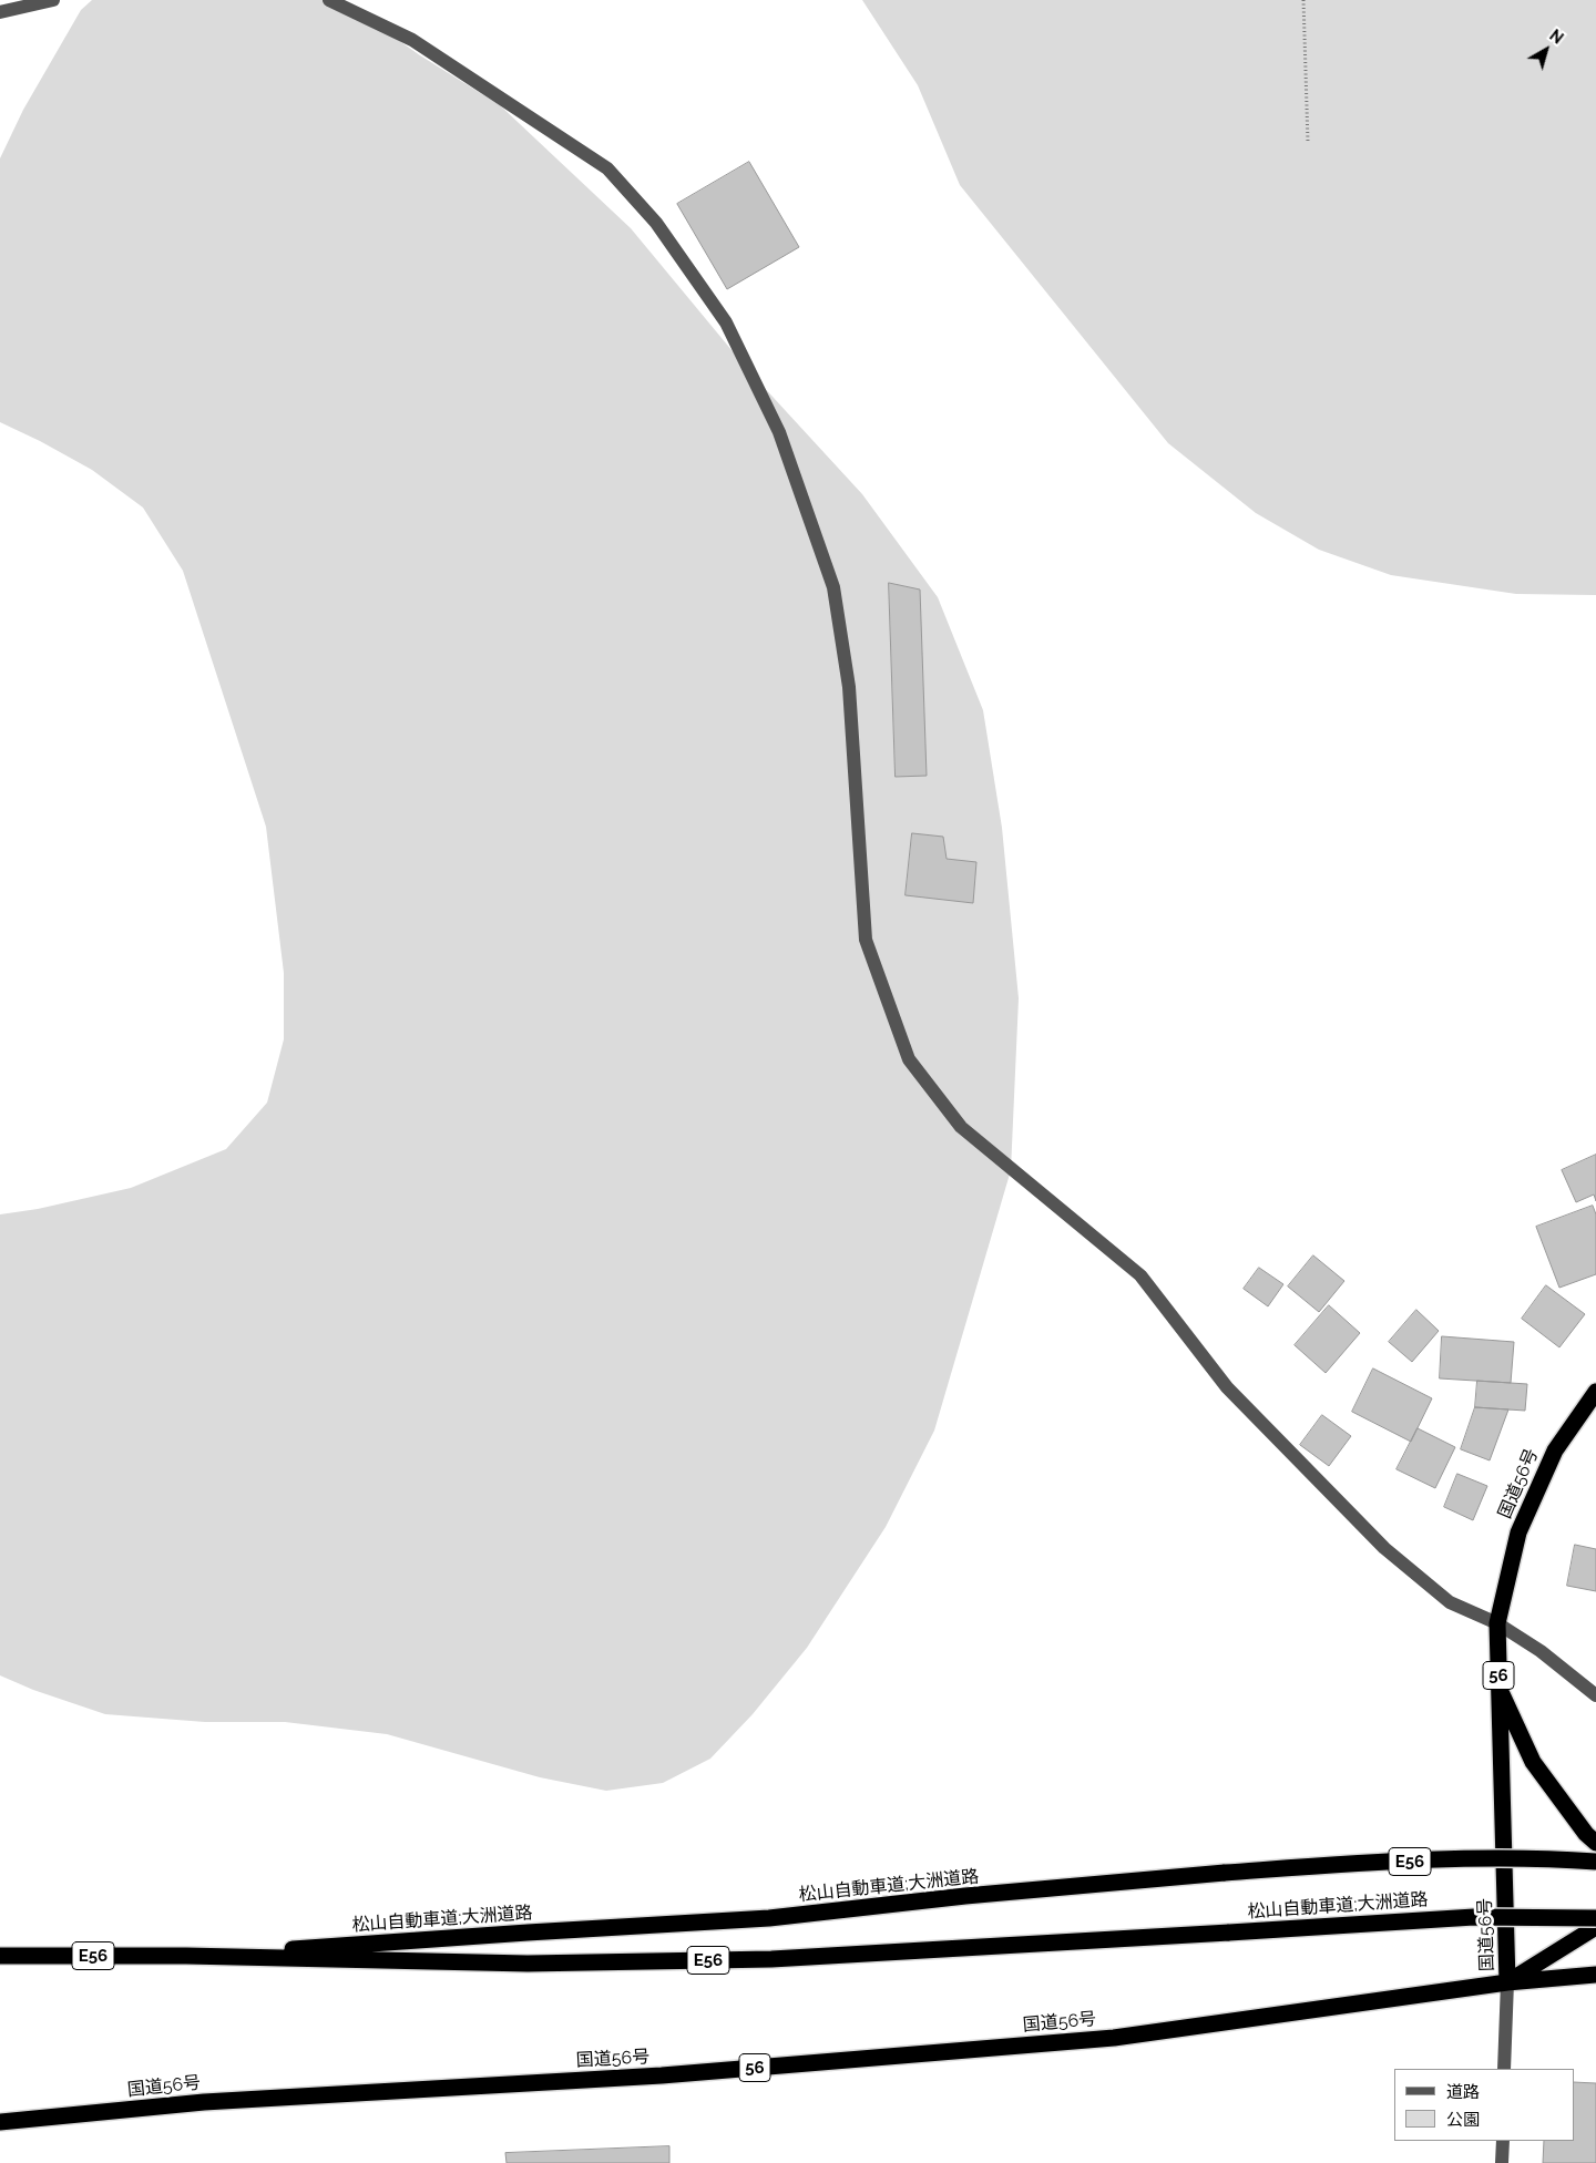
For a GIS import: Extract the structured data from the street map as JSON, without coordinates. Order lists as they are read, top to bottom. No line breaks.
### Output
{"streets":{"highway":["国道56号","56","E56","松山自動車道;大洲道路"]},"legend":["道路","公園"],"north":"top right"}
